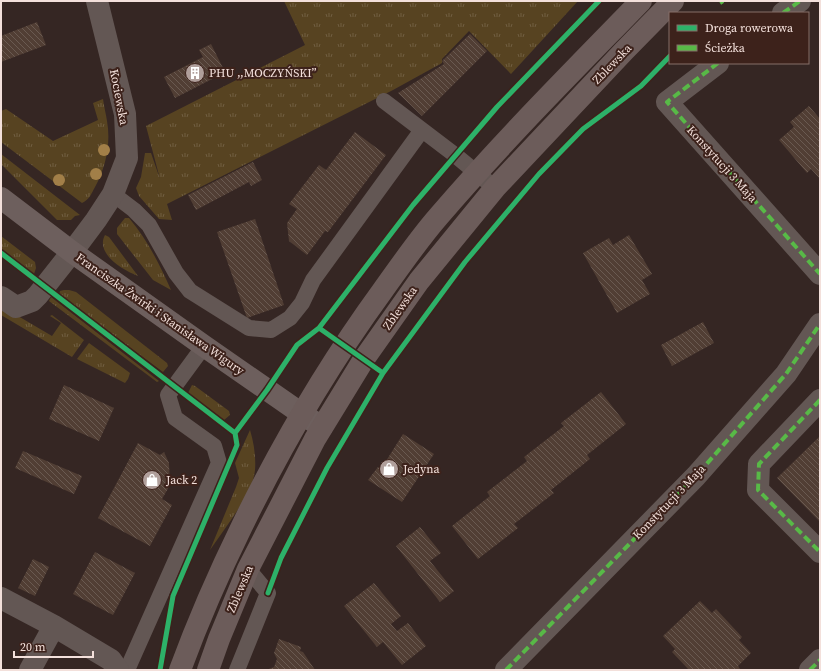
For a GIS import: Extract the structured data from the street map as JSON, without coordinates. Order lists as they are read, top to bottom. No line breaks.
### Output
{"streets":{"main road":["Zblewska","Franciszka Żwirki i Stanisława Wigury"],"street":["Kociewska","Konstytucji 3 Maja"]},"crossings":[["Zblewska","Franciszka Żwirki i Stanisława Wigury"],["Kociewska","Franciszka Żwirki i Stanisława Wigury"]],"places":{"building":["PHU ,,MOCZYŃSKI”"],"shop":["Jedyna","Jack 2"]},"legend":["Droga rowerowa","Ścieżka"],"scale_bar":"20 m"}
